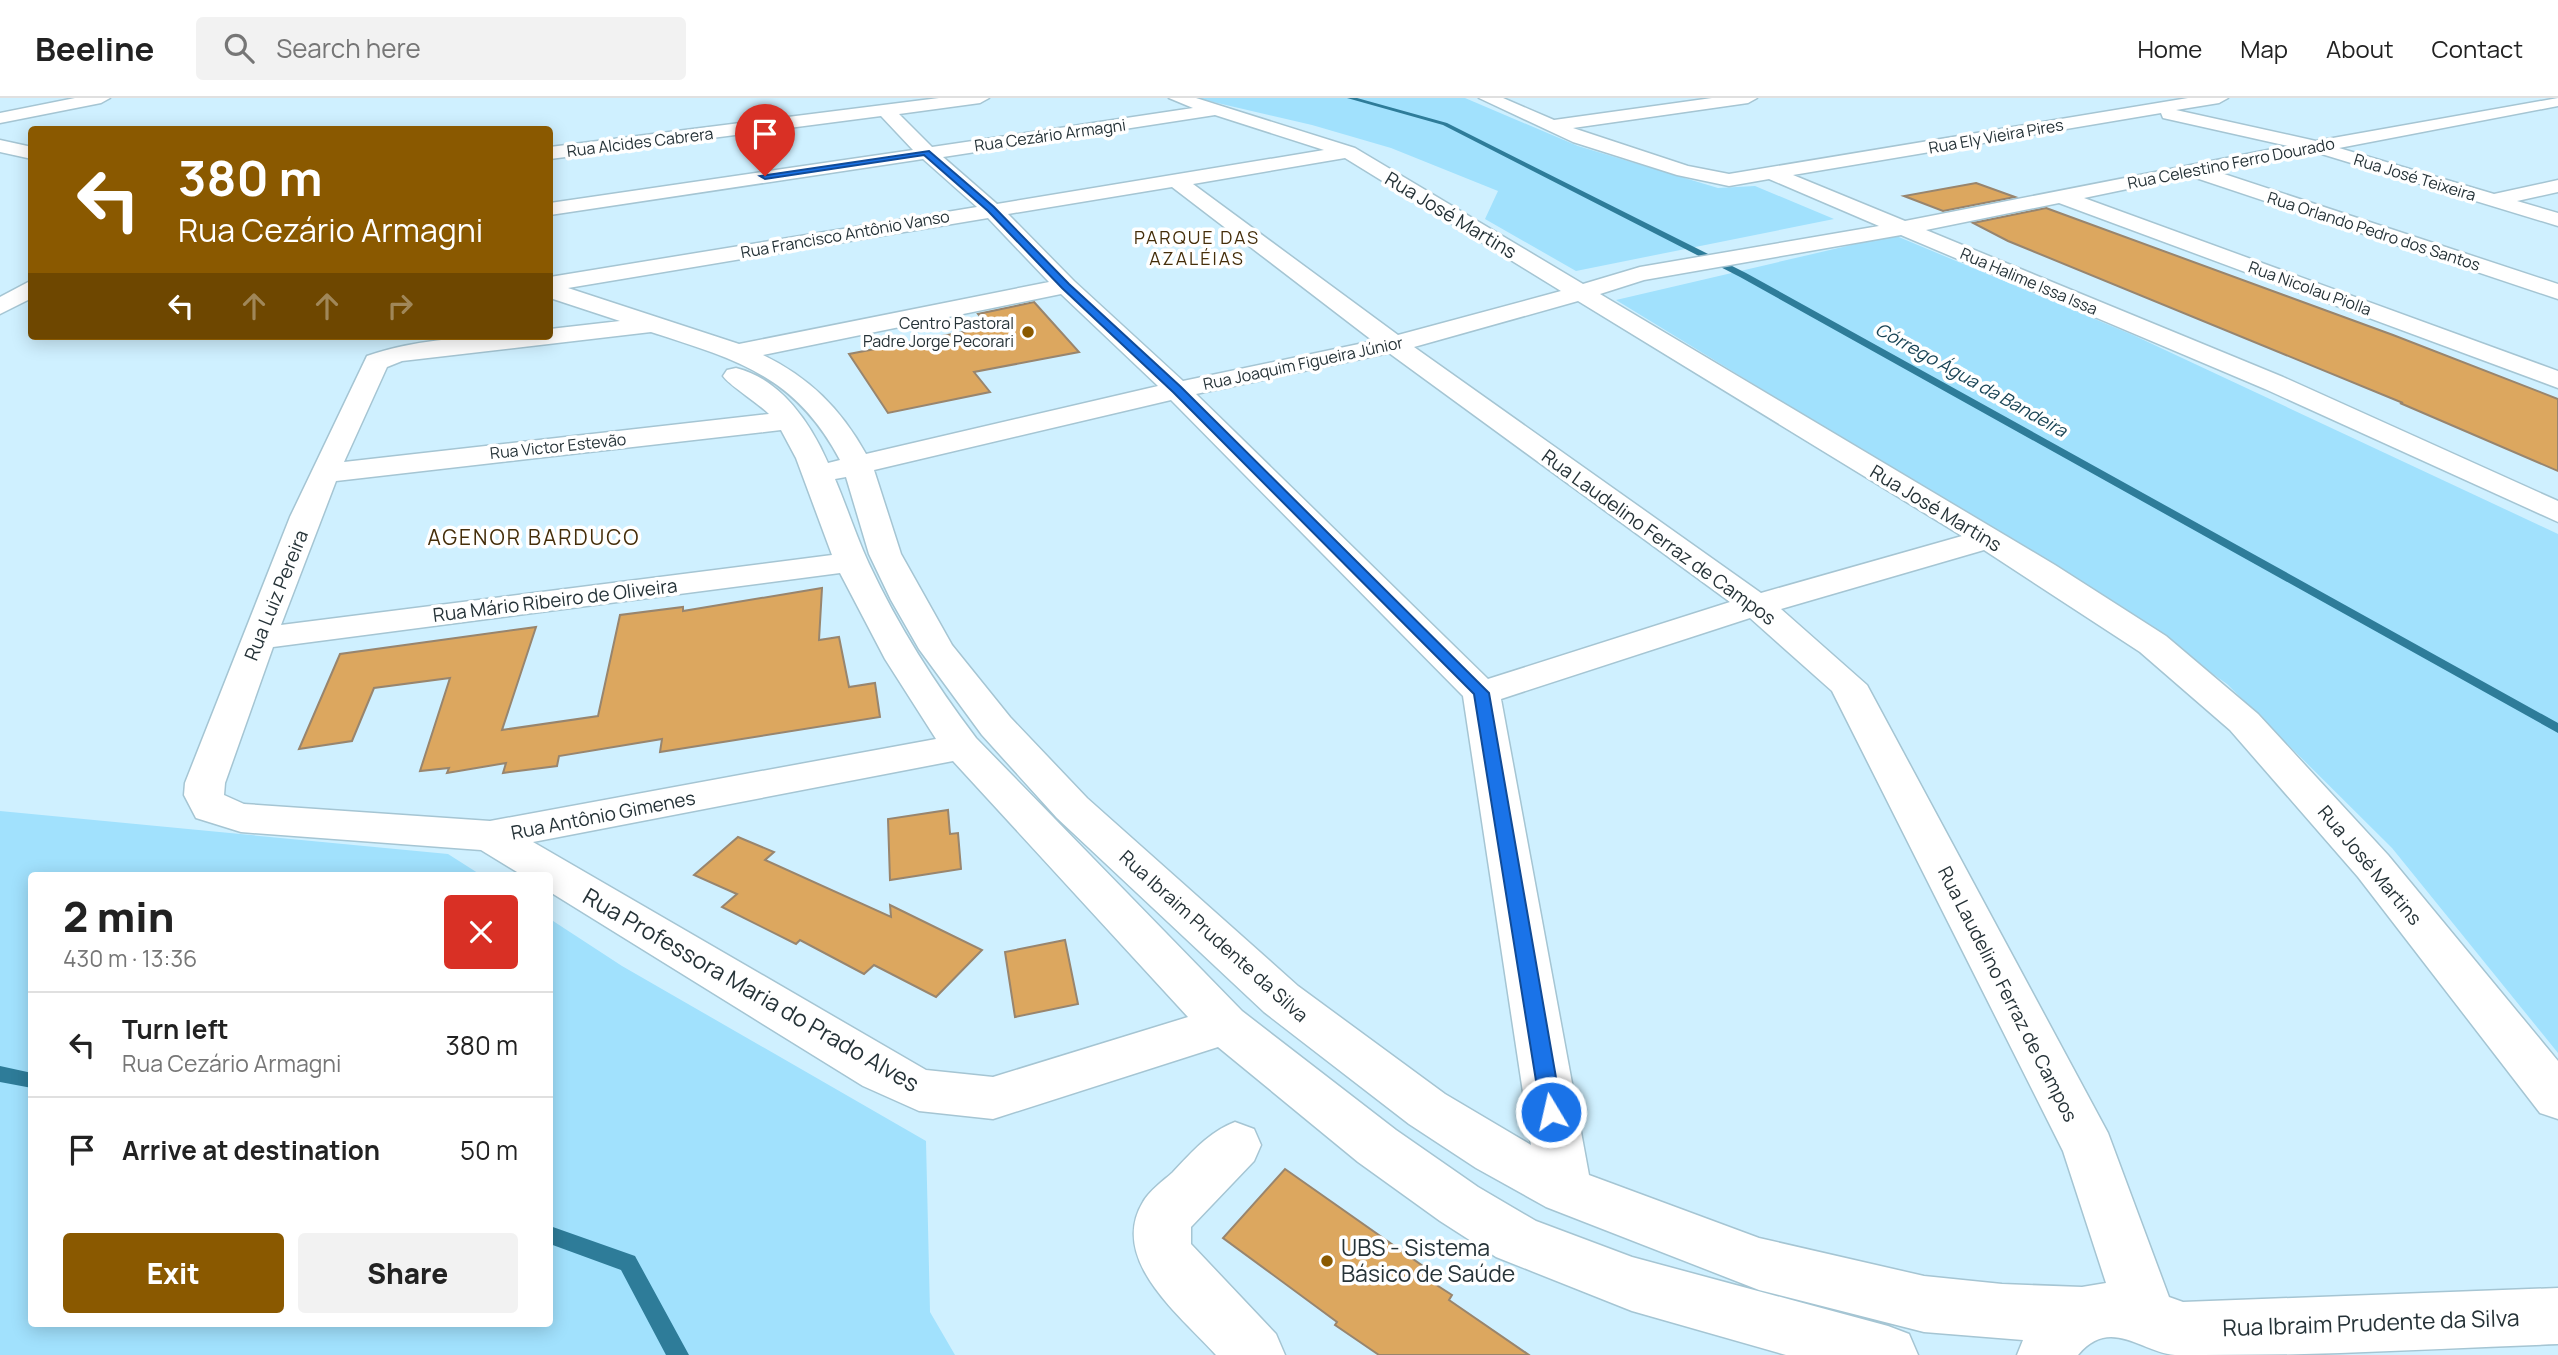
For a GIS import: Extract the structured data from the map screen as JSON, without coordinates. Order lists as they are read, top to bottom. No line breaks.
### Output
{"streets":{"street":["Rua Cezário Armagni","Rua Ely Vieira Pires","Rua Alcides Cabrera","Rua Celestino Ferro Dourado","Rua José Teixeira","Rua José Martins","Rua Orlando Pedro dos Santos","Rua Francisco Antônio Vanso","Rua Halime Issa Issa","Rua Nicolau Piolla","Rua Joaquim Figueira Júnior","Rua Victor Estevão","Rua Laudelino Ferraz de Campos","Rua Luiz Pereira","Rua Mário Ribeiro de Oliveira","Rua Antônio Gimenes","Rua Ibraim Prudente da Silva","Rua Professora Maria do Prado Alves"]},"crossings":[["Rua Cezário Armagni","Rua José Martins"],["Rua Ely Vieira Pires","Rua José Teixeira"],["Rua Ely Vieira Pires","Rua Halime Issa Issa"],["Rua Celestino Ferro Dourado","Rua José Teixeira"],["Rua Celestino Ferro Dourado","Rua Orlando Pedro dos Santos"],["Rua Celestino Ferro Dourado","Rua Halime Issa Issa"],["Rua Celestino Ferro Dourado","Rua Nicolau Piolla"],["Rua Celestino Ferro Dourado","Rua Joaquim Figueira Júnior"],["Rua José Martins","Rua Francisco Antônio Vanso"],["Rua José Martins","Rua Joaquim Figueira Júnior"],["Rua Francisco Antônio Vanso","Rua Laudelino Ferraz de Campos"],["Rua Joaquim Figueira Júnior","Rua Laudelino Ferraz de Campos"],["Rua Joaquim Figueira Júnior","Rua Ibraim Prudente da Silva"],["Rua Victor Estevão","Rua Luiz Pereira"],["Rua Victor Estevão","Rua Ibraim Prudente da Silva"],["Rua Laudelino Ferraz de Campos","Rua Ibraim Prudente da Silva"],["Rua Luiz Pereira","Rua Mário Ribeiro de Oliveira"],["Rua Luiz Pereira","Rua Antônio Gimenes"],["Rua Luiz Pereira","Rua Ibraim Prudente da Silva"],["Rua Mário Ribeiro de Oliveira","Rua Ibraim Prudente da Silva"],["Rua Antônio Gimenes","Rua Ibraim Prudente da Silva"],["Rua Antônio Gimenes","Rua Professora Maria do Prado Alves"],["Rua Ibraim Prudente da Silva","Rua Professora Maria do Prado Alves"]],"districts":["PARQUE DAS AZALÉIAS","AGENOR BARDUCO"],"water":["Córrego Água da Bandeira"],"places":["Centro Pastoral Padre Jorge Pecorari","UBS - Sistema Básico de Saúde"],"page":{"header":"Beeline","search":"Search here","nav":["Home","Map","About","Contact"],"turn":["380 m","Rua Cezário Armagni"],"heading":["2 min","430 m · 13:36"],"list":[{"name":"Turn left","note":"Rua Cezário Armagni","value":"380 m"},{"name":"Arrive at destination","value":"50 m"}],"buttons":["Exit","Share"]}}
